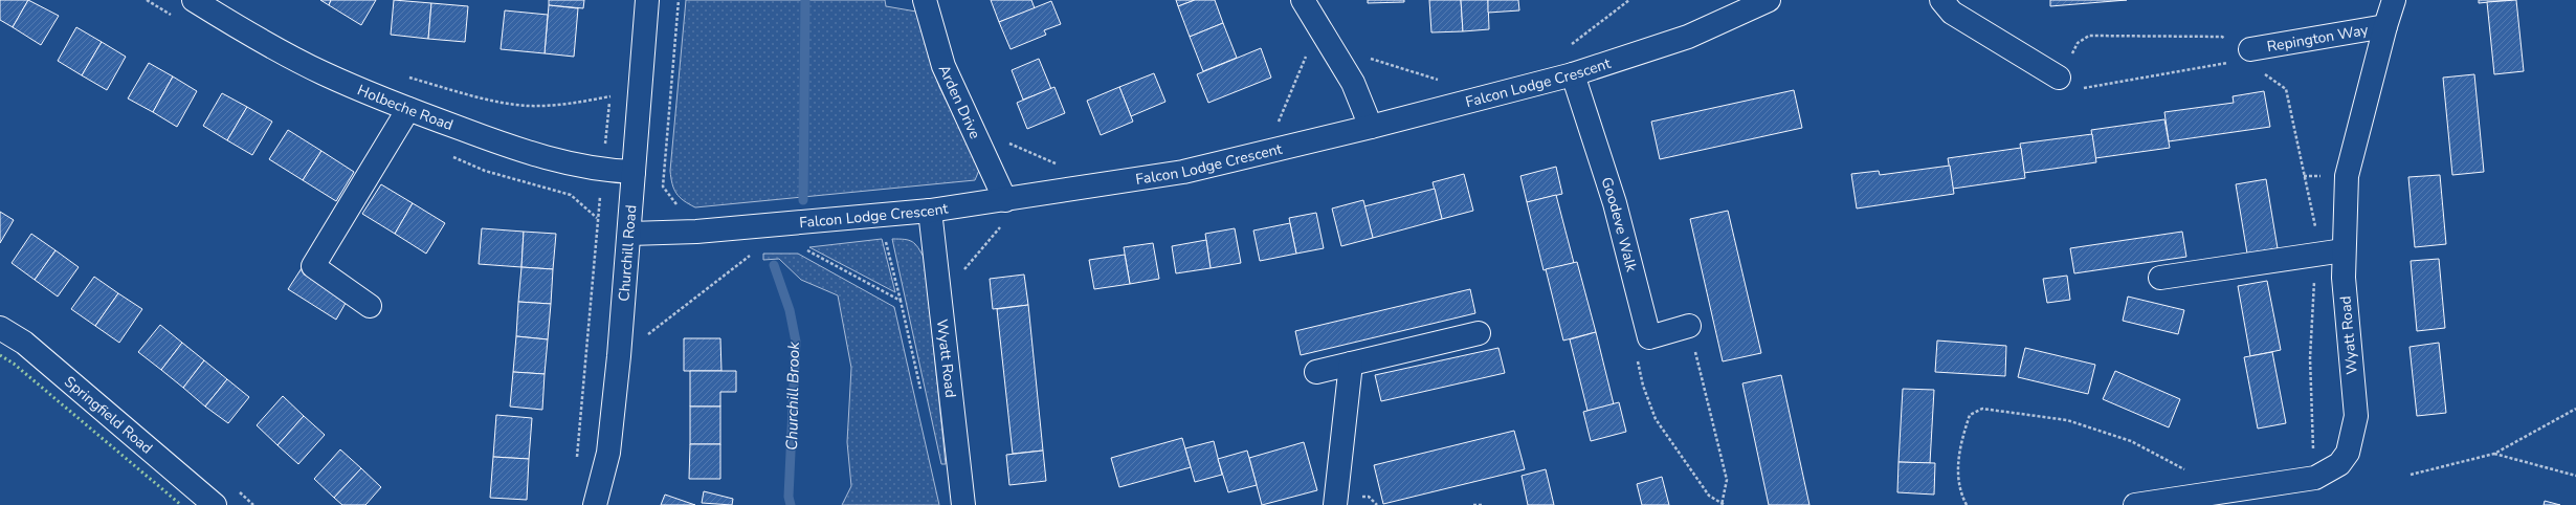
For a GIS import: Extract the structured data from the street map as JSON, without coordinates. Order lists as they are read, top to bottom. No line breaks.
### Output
{"streets":{"street":["Repington Way","Falcon Lodge Crescent","Arden Drive","Holbeche Road","Goodeve Walk","Churchill Road","Wyatt Road","Springfield Road"]},"crossings":[["Repington Way","Wyatt Road"],["Falcon Lodge Crescent","Arden Drive"],["Falcon Lodge Crescent","Goodeve Walk"],["Falcon Lodge Crescent","Churchill Road"],["Falcon Lodge Crescent","Wyatt Road"],["Holbeche Road","Churchill Road"]],"water":["Churchill Brook"]}
